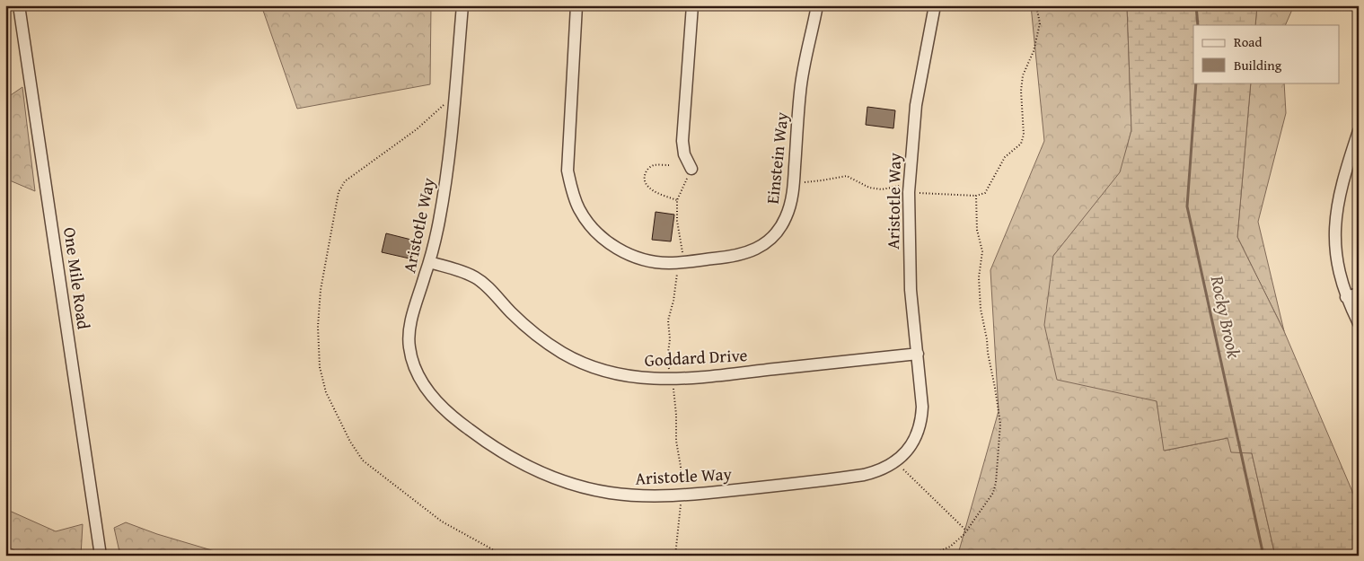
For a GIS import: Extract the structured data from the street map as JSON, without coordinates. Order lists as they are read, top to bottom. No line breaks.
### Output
{"streets":{"street":["Einstein Way","Aristotle Way","One Mile Road","Goddard Drive"]},"crossings":[["Aristotle Way","Goddard Drive"]],"water":["Rocky Brook"],"legend":["Road","Building"]}
